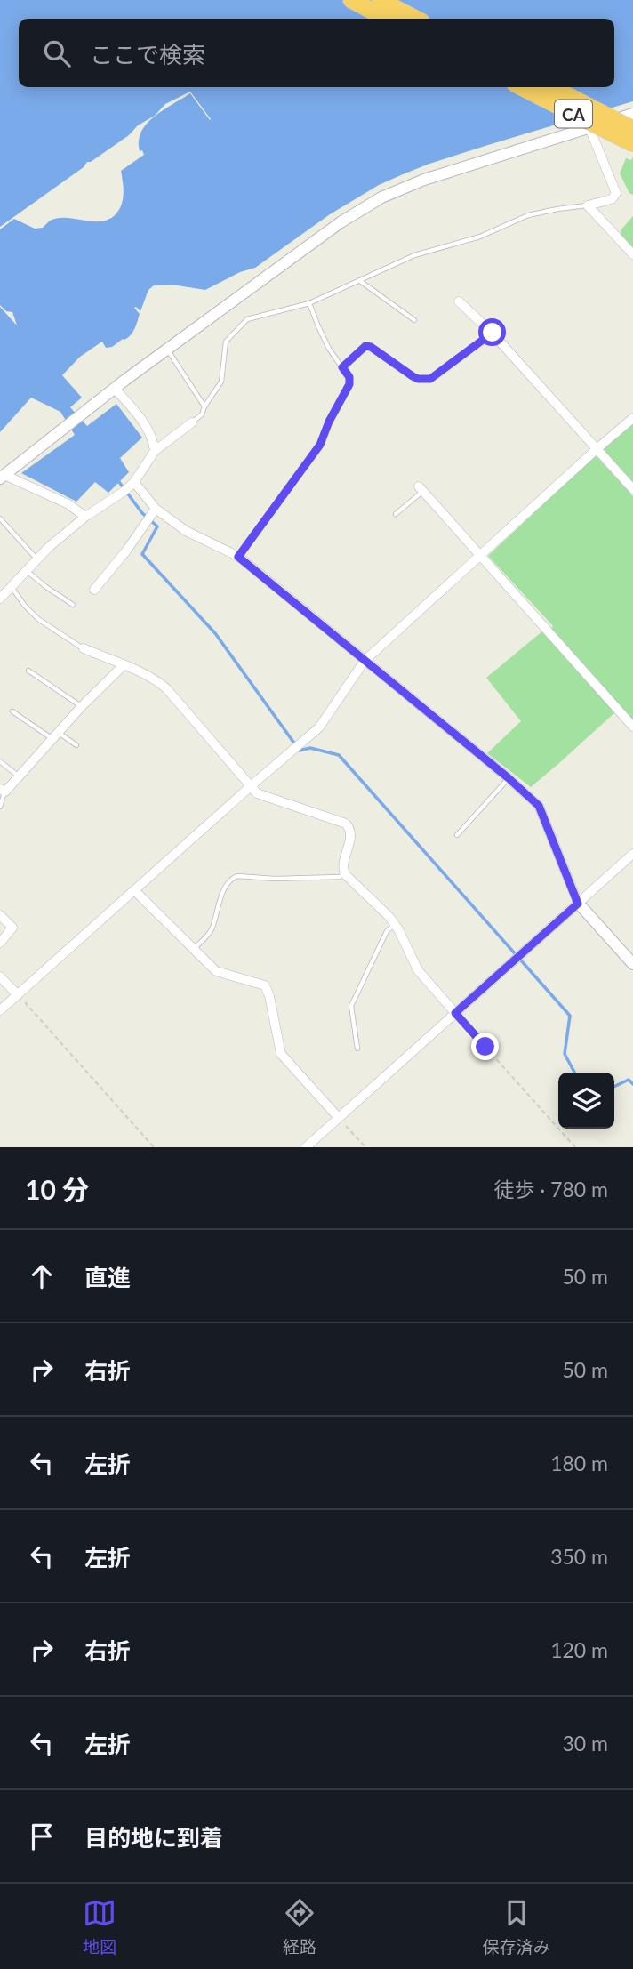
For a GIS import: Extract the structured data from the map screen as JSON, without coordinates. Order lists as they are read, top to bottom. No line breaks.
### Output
{"streets":{"highway":["CA"]},"page":{"search":"ここで検索","heading":["10 分","徒歩 · 780 m"],"list":[["直進","50 m"],["右折","50 m"],["左折","180 m"],["左折","350 m"],["右折","120 m"],["左折","30 m"],"目的地に到着"],"nav":["地図","経路","保存済み"]}}
